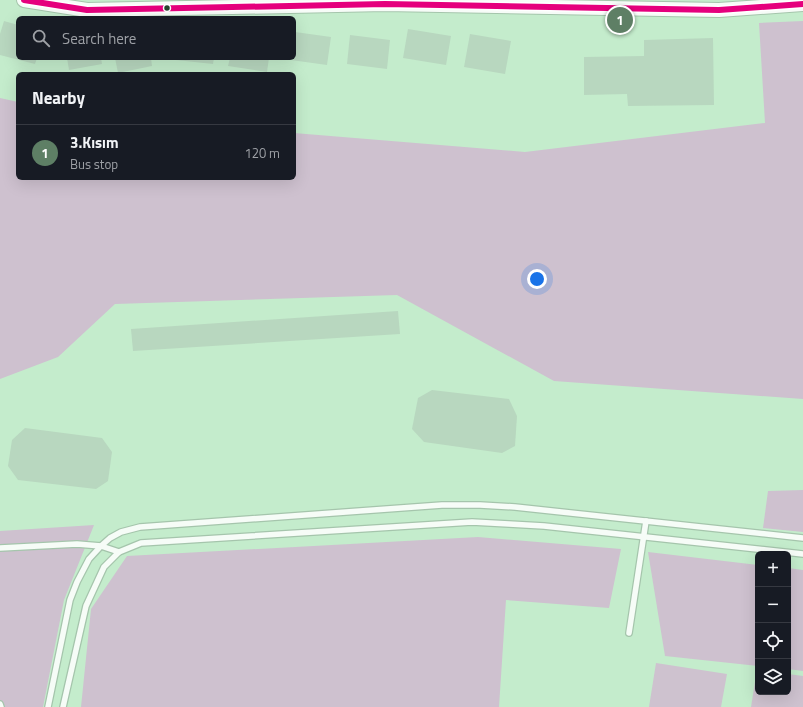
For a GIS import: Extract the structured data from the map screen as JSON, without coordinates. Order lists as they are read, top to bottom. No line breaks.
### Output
{"page":{"pins":"1","search":"Search here","heading":"Nearby","list":[{"mark":"1","name":"3.Kısım","note":"Bus stop","value":"120 m"}],"map_buttons":["+","−"]}}
